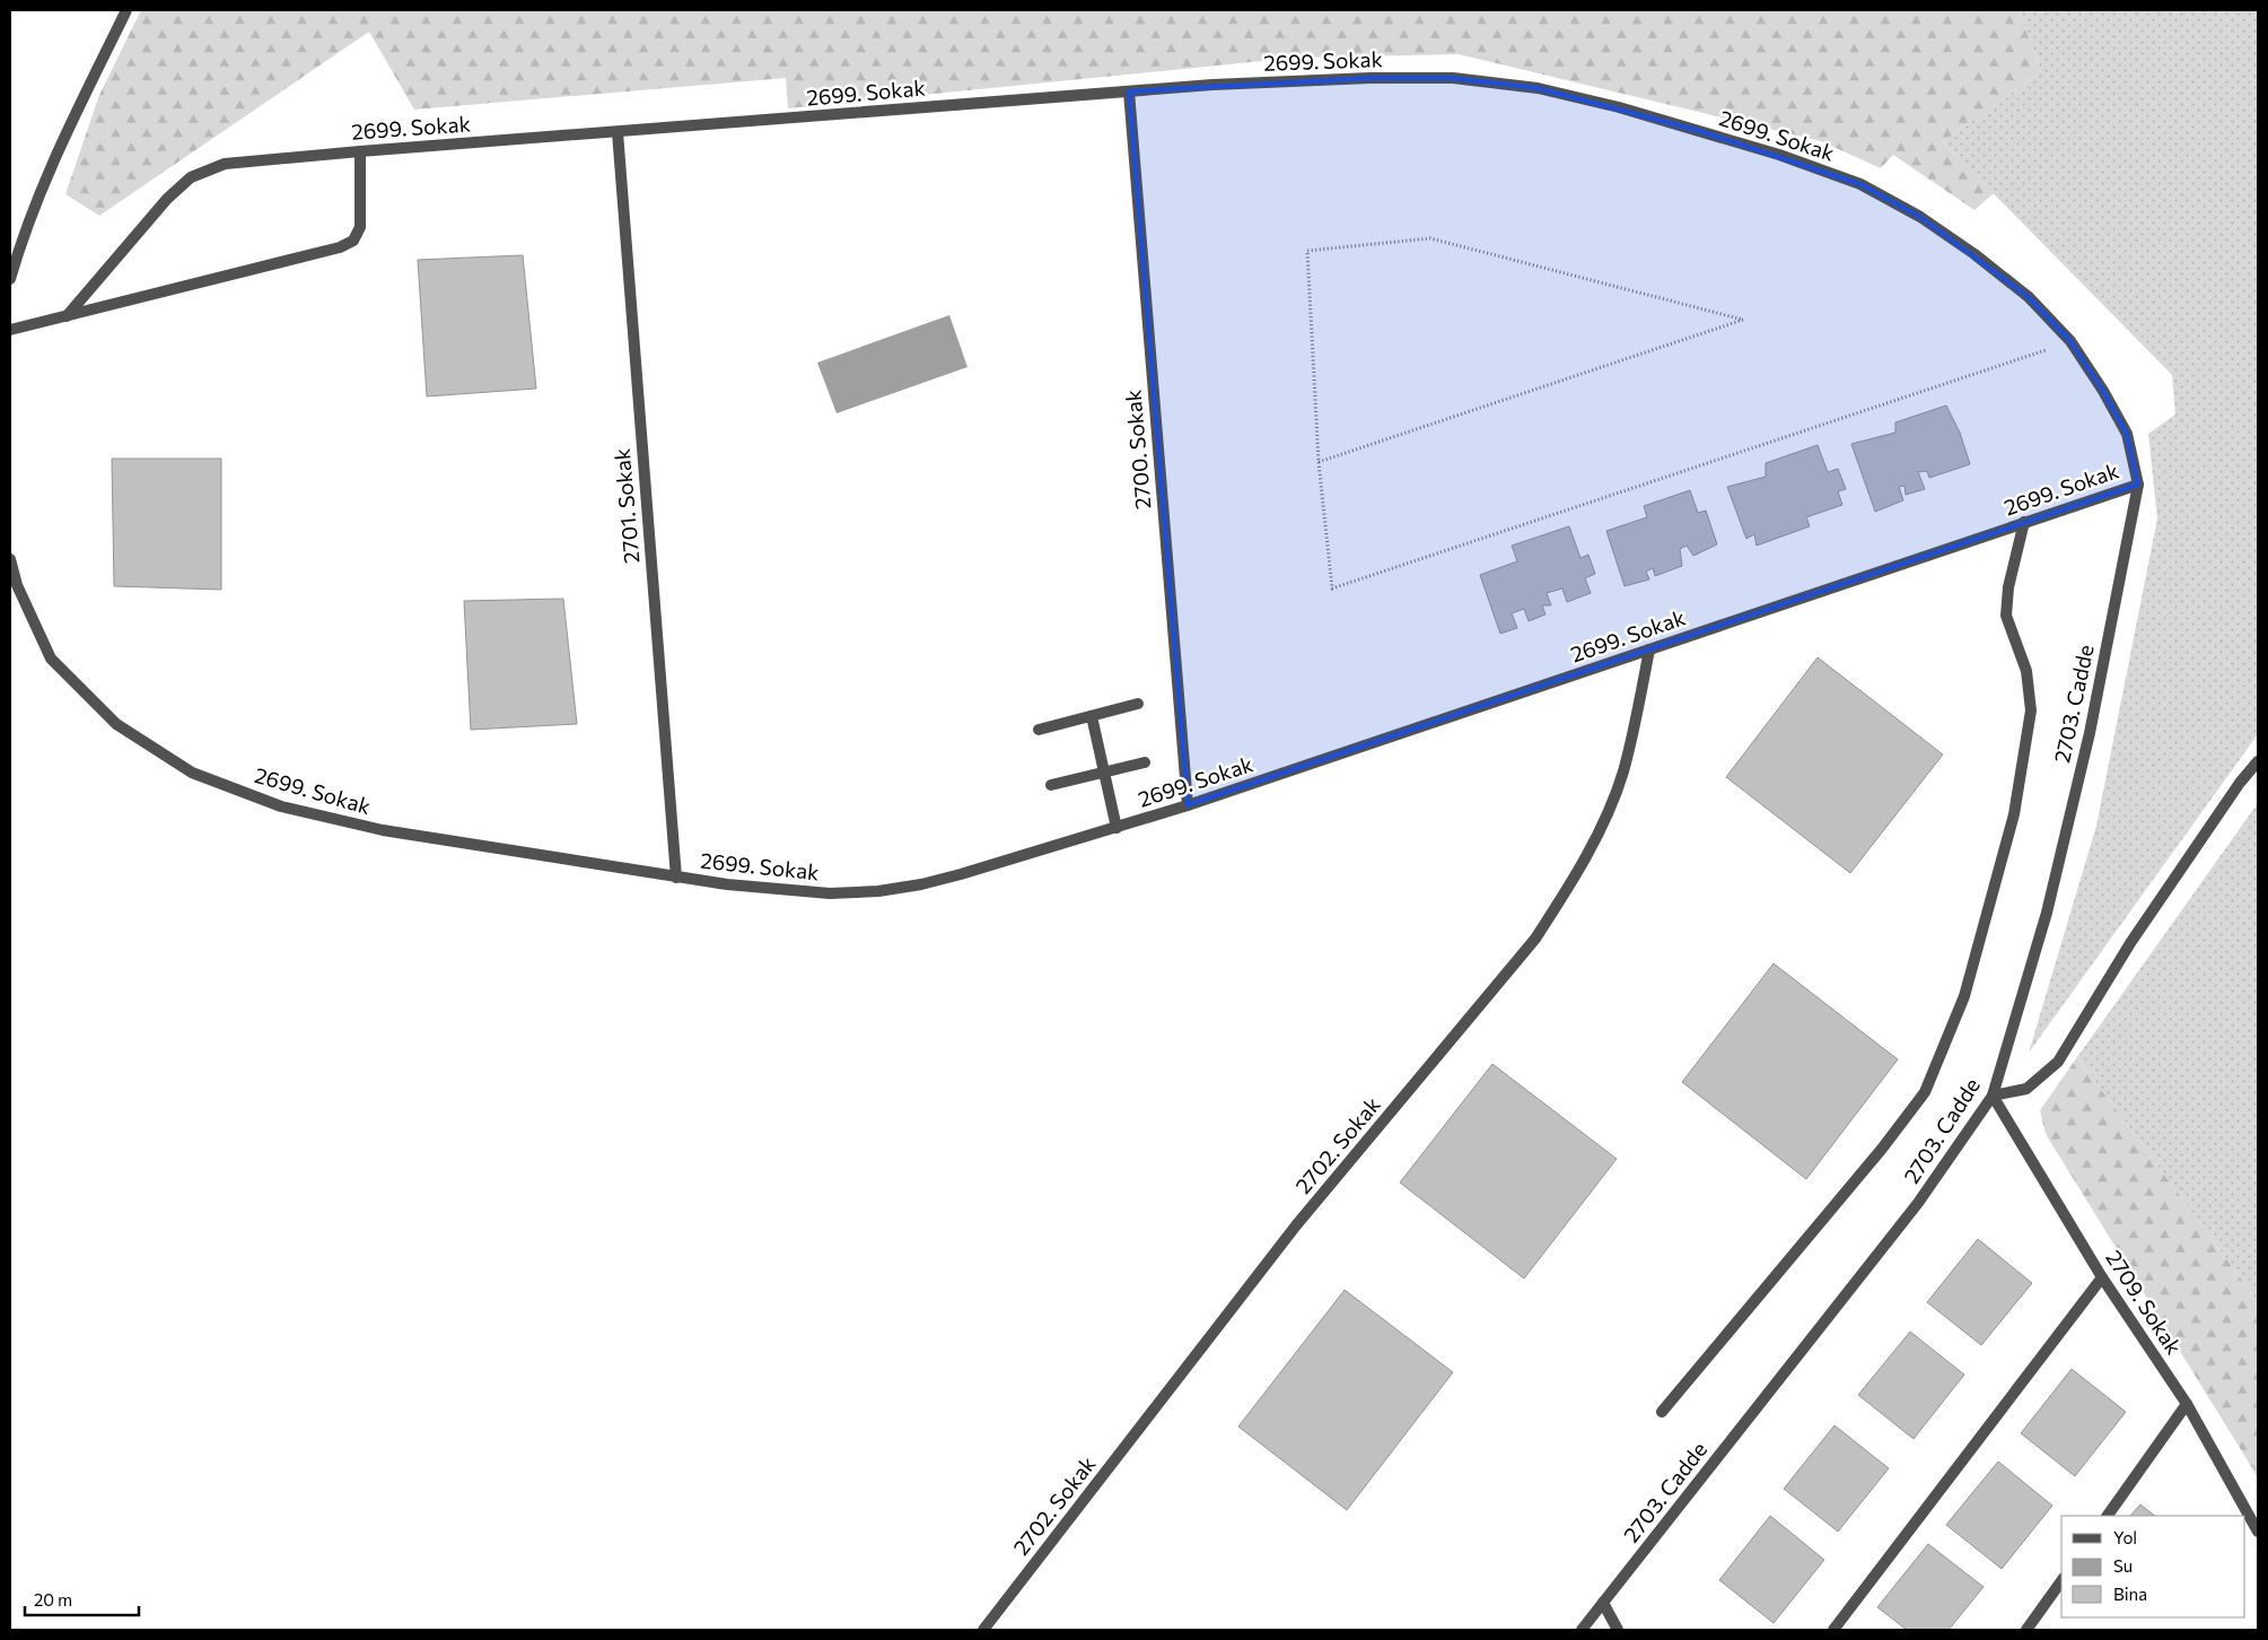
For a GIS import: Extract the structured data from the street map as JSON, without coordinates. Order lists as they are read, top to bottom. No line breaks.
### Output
{"streets":{"street":["2699. Sokak","2700. Sokak","2701. Sokak","2703. Cadde","2702. Sokak","2709. Sokak"]},"crossings":[["2699. Sokak","2700. Sokak"],["2699. Sokak","2701. Sokak"],["2699. Sokak","2703. Cadde"],["2699. Sokak","2702. Sokak"],["2703. Cadde","2709. Sokak"]],"legend":["Yol","Su","Bina"],"scale_bar":"20 m"}
